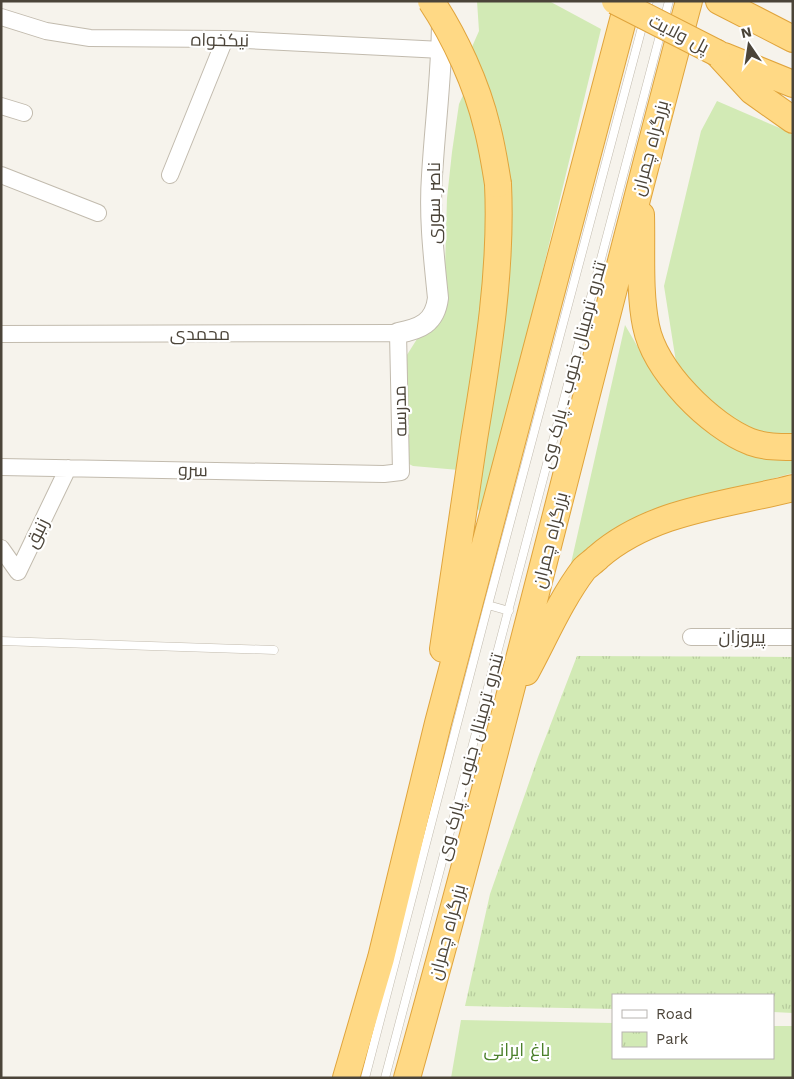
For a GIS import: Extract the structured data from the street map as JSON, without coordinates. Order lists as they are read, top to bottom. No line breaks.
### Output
{"streets":{"highway":["پل ولایت","بزرگراه چمران"],"street":["نیکخواه","ناصر سوری","محمدی","مدرسه","سرو","زنبق","پیروزان"],"lane":["تندرو ترمینال جنوب ـ پارک وی"]},"crossings":[["نیکخواه","ناصر سوری"],["ناصر سوری","محمدی"],["ناصر سوری","مدرسه"],["محمدی","مدرسه"],["مدرسه","سرو"],["سرو","زنبق"]],"parks":["باغ ایرانی"],"legend":["Road","Park"],"north":"top"}
